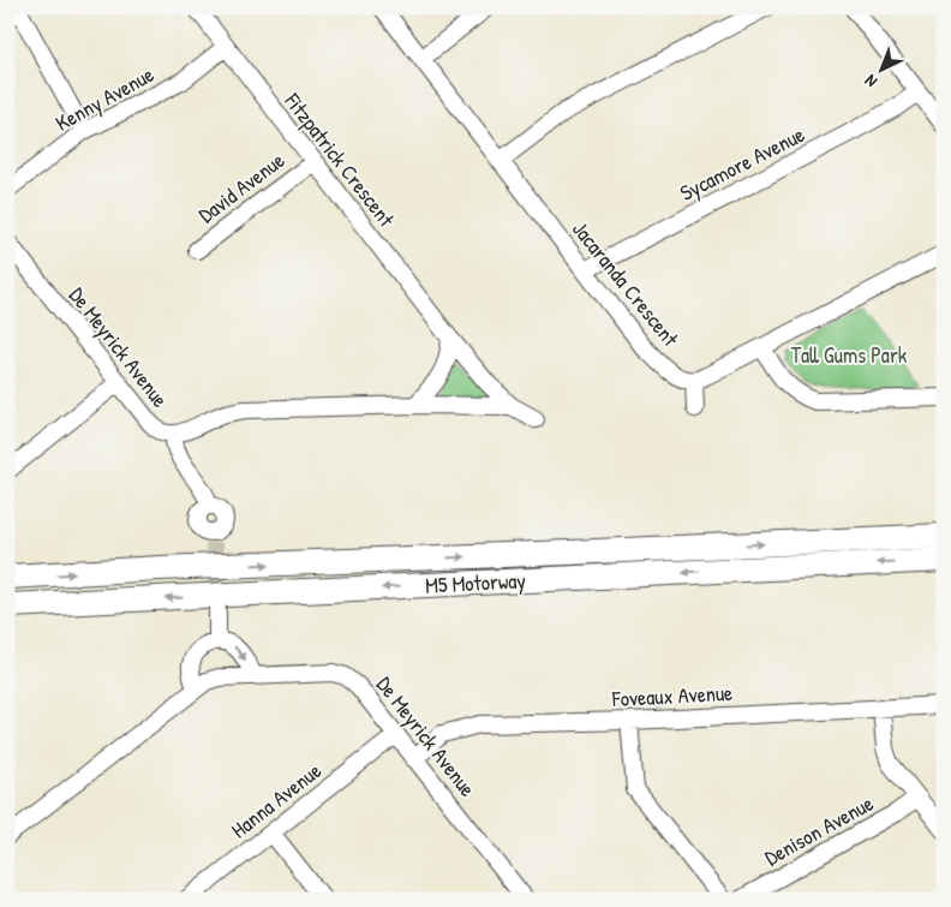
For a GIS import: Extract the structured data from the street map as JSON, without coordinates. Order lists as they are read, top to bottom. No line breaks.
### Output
{"streets":{"highway":["M5 Motorway"],"street":["Kenny Avenue","Fitzpatrick Crescent","Sycamore Avenue","David Avenue","Jacaranda Crescent","De Meyrick Avenue","Foveaux Avenue","Hanna Avenue","Denison Avenue"]},"crossings":[["Kenny Avenue","Fitzpatrick Crescent"],["Fitzpatrick Crescent","David Avenue"],["Fitzpatrick Crescent","De Meyrick Avenue"],["Sycamore Avenue","Jacaranda Crescent"],["De Meyrick Avenue","Foveaux Avenue"],["De Meyrick Avenue","Hanna Avenue"]],"parks":["Tall Gums Park"],"north":"bottom left"}
